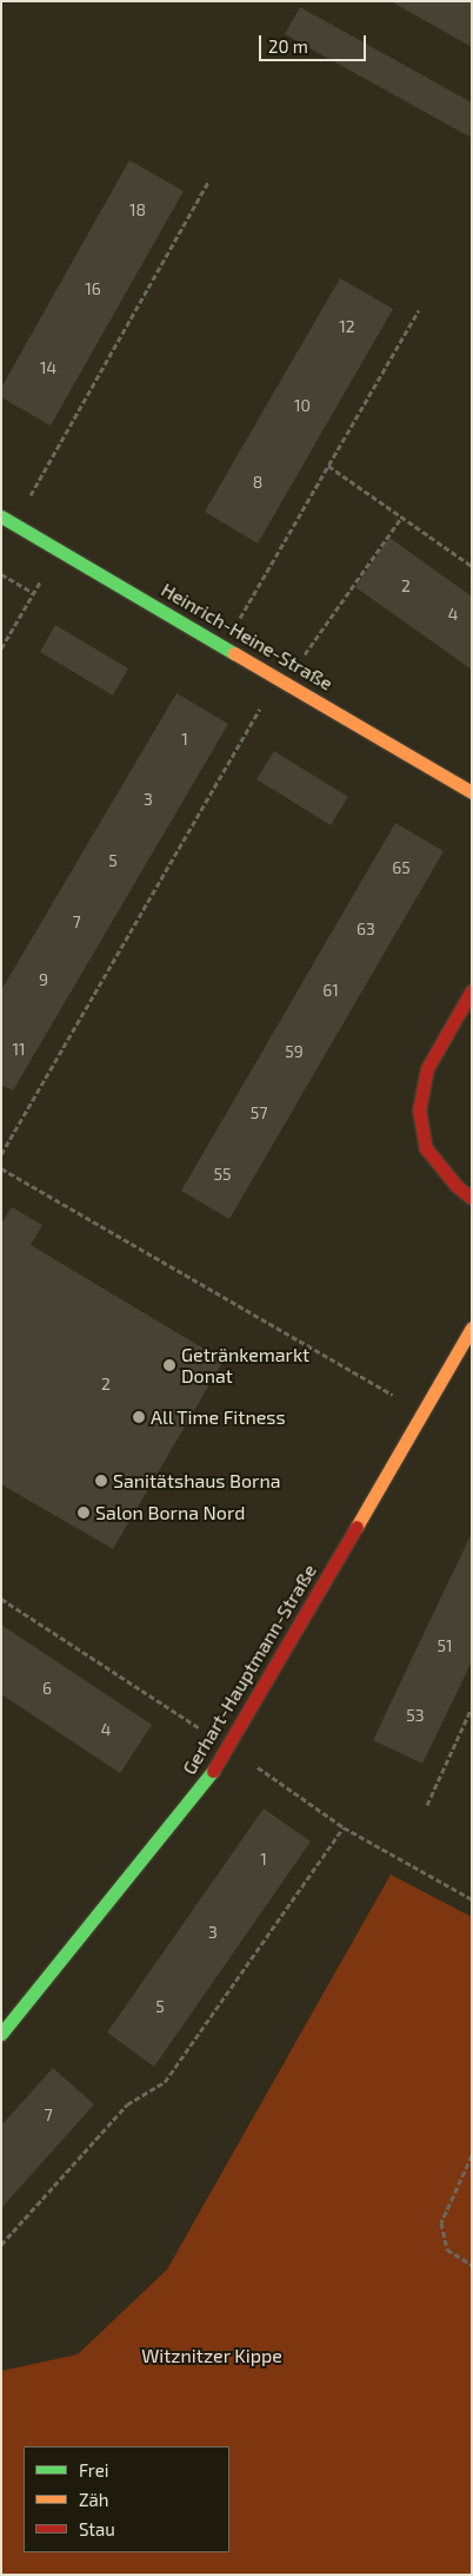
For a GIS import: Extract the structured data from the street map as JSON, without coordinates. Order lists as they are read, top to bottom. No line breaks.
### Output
{"streets":{"street":["Heinrich-Heine-Straße","Gerhart-Hauptmann-Straße"]},"parks":["Witznitzer Kippe"],"places":["Getränkemarkt Donat","All Time Fitness","Sanitätshaus Borna","Salon Borna Nord"],"house_numbers":["18","16","12","14","10","8","2","4","1","3","5","65","7","63","9","61","11","59","57","55","2","51","6","53","4","1","3","5","7"],"legend":["Frei","Zäh","Stau"],"scale_bar":"20 m"}
